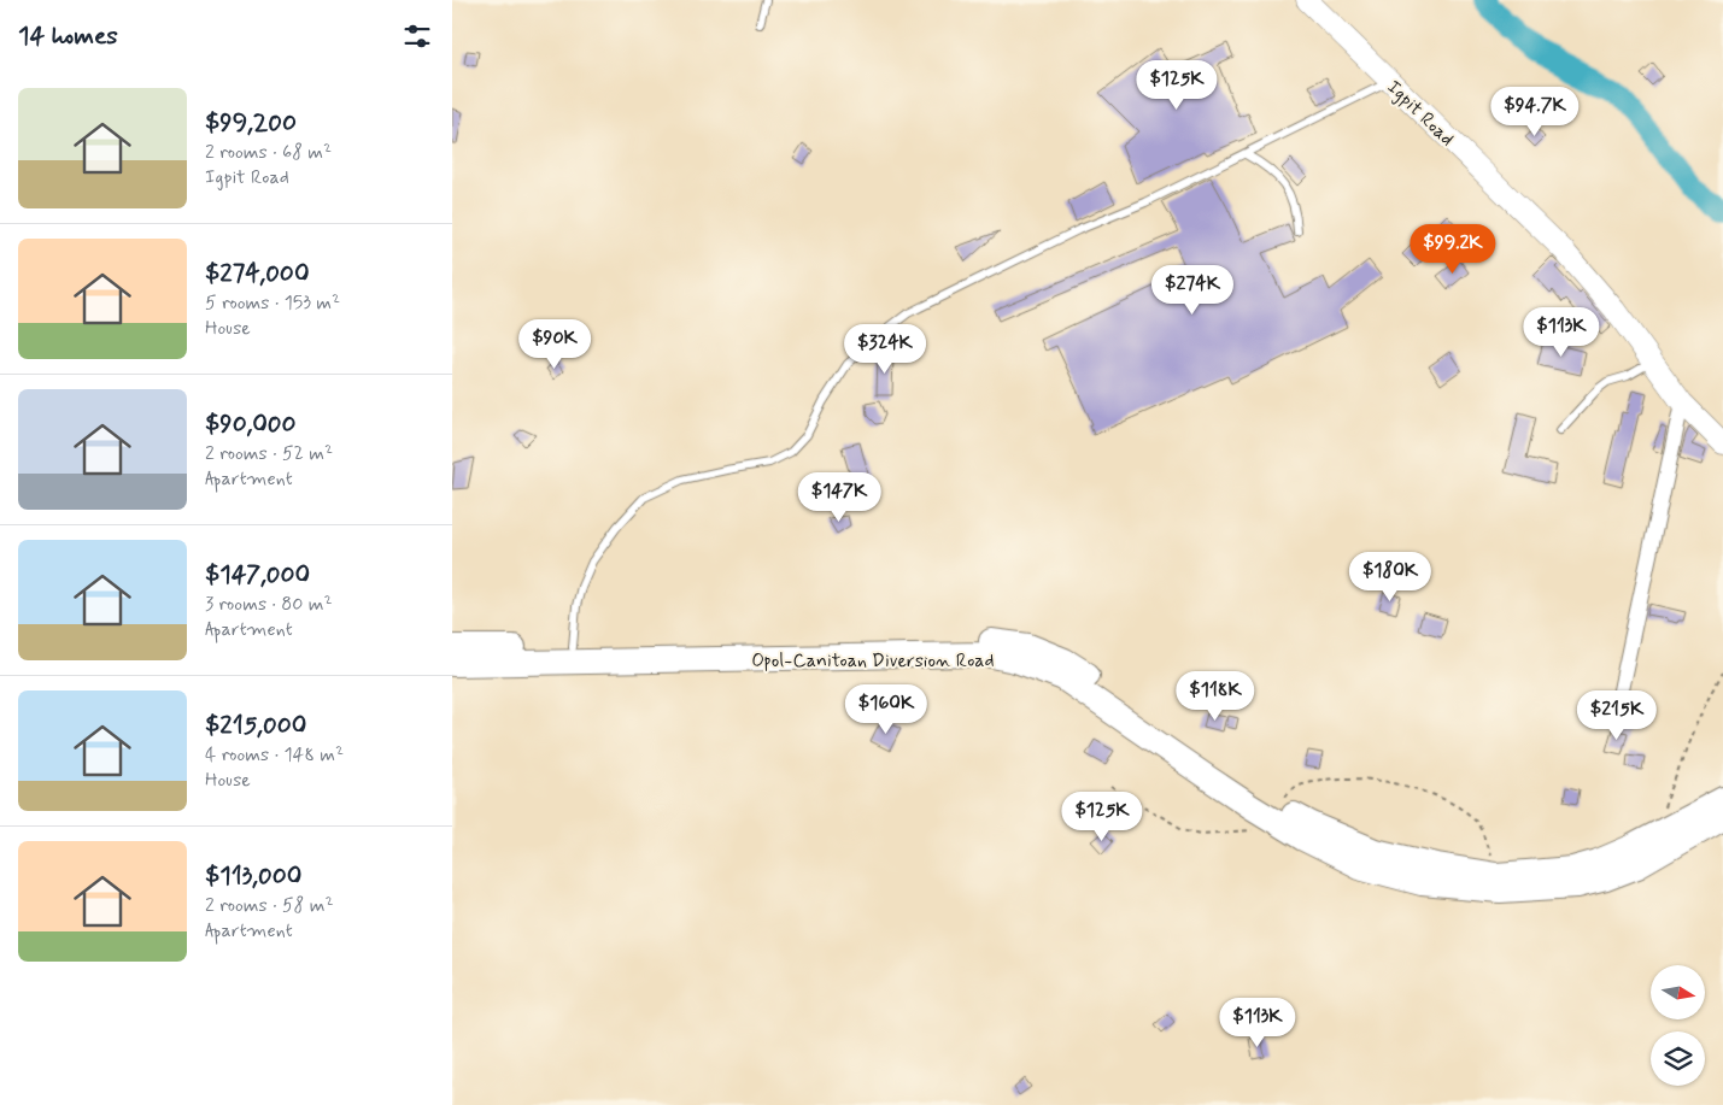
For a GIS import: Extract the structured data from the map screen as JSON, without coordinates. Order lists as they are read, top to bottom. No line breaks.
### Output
{"streets":{"main road":["Opol-Canitoan Diversion Road"],"street":["Igpit Road"]},"north":"right","page":{"heading":"14 homes","price":["$125K","$94.7K","$99.2K","$274K","$113K","$90K","$324K","$147K","$180K","$118K","$160K","$215K","$125K","$113K"],"list":[{"name":"$99,200","note":"2 rooms · 68 m² · Igpit Road"},{"name":"$274,000","note":"5 rooms · 153 m² · House"},{"name":"$90,000","note":"2 rooms · 52 m² · Apartment"},{"name":"$147,000","note":"3 rooms · 80 m² · Apartment"},{"name":"$215,000","note":"4 rooms · 148 m² · House"},{"name":"$113,000","note":"2 rooms · 58 m² · Apartment"}]}}
